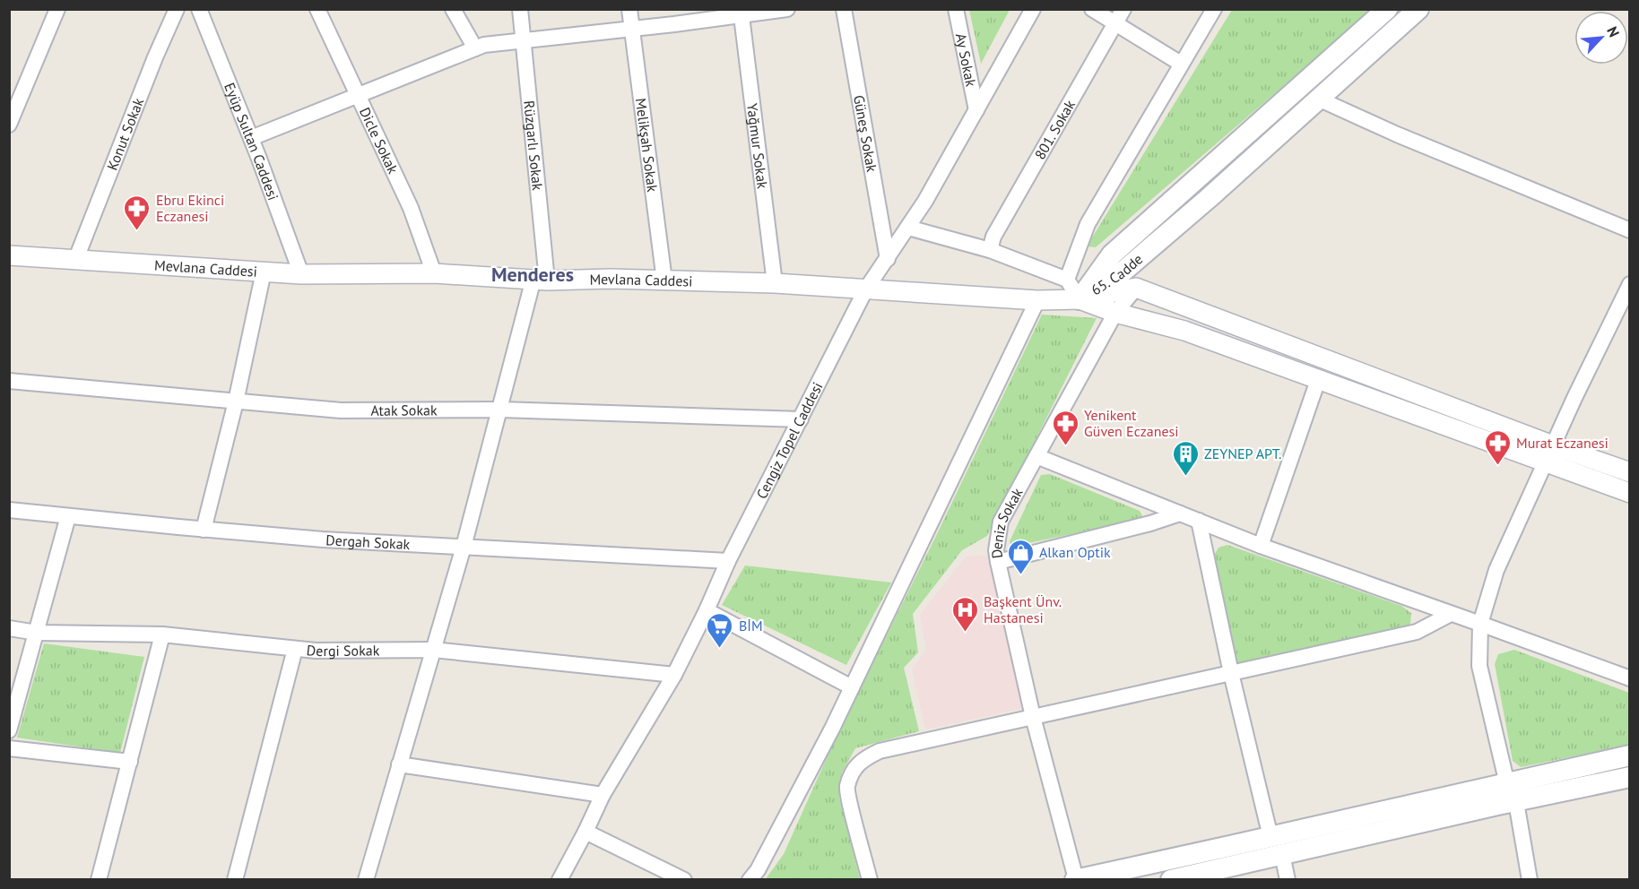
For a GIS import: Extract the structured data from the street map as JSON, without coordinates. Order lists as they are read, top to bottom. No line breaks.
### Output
{"streets":{"main road":["65. Cadde"],"street":["Ay Sokak","801. Sokak","Konut Sokak","Güneş Sokak","Dicle Sokak","Eyüp Sultan Caddesi","Rüzgarlı Sokak","Melikşah Sokak","Yağmur Sokak","Mevlana Caddesi","Atak Sokak","Cengiz Topel Caddesi","Deniz Sokak","Dergah Sokak","Dergi Sokak"]},"crossings":[["Ay Sokak","Cengiz Topel Caddesi"],["Konut Sokak","Mevlana Caddesi"],["Güneş Sokak","Cengiz Topel Caddesi"],["Dicle Sokak","Mevlana Caddesi"],["Eyüp Sultan Caddesi","Mevlana Caddesi"],["Rüzgarlı Sokak","Mevlana Caddesi"],["Rüzgarlı Sokak","Atak Sokak"],["Rüzgarlı Sokak","Dergah Sokak"],["Rüzgarlı Sokak","Dergi Sokak"],["Melikşah Sokak","Mevlana Caddesi"],["Yağmur Sokak","Mevlana Caddesi"],["Mevlana Caddesi","65. Cadde"],["Mevlana Caddesi","Cengiz Topel Caddesi"],["Atak Sokak","Cengiz Topel Caddesi"],["Cengiz Topel Caddesi","Dergah Sokak"],["Cengiz Topel Caddesi","Dergi Sokak"]],"districts":["Menderes"],"places":{"pharmacy":["Ebru Ekinci Eczanesi","Yenikent Güven Eczanesi","Murat Eczanesi"],"building":["ZEYNEP APT."],"shop":["Alkan Optik"],"hospital":["Başkent Ünv. Hastanesi"],"supermarket":["BİM"]},"north":"top right"}
